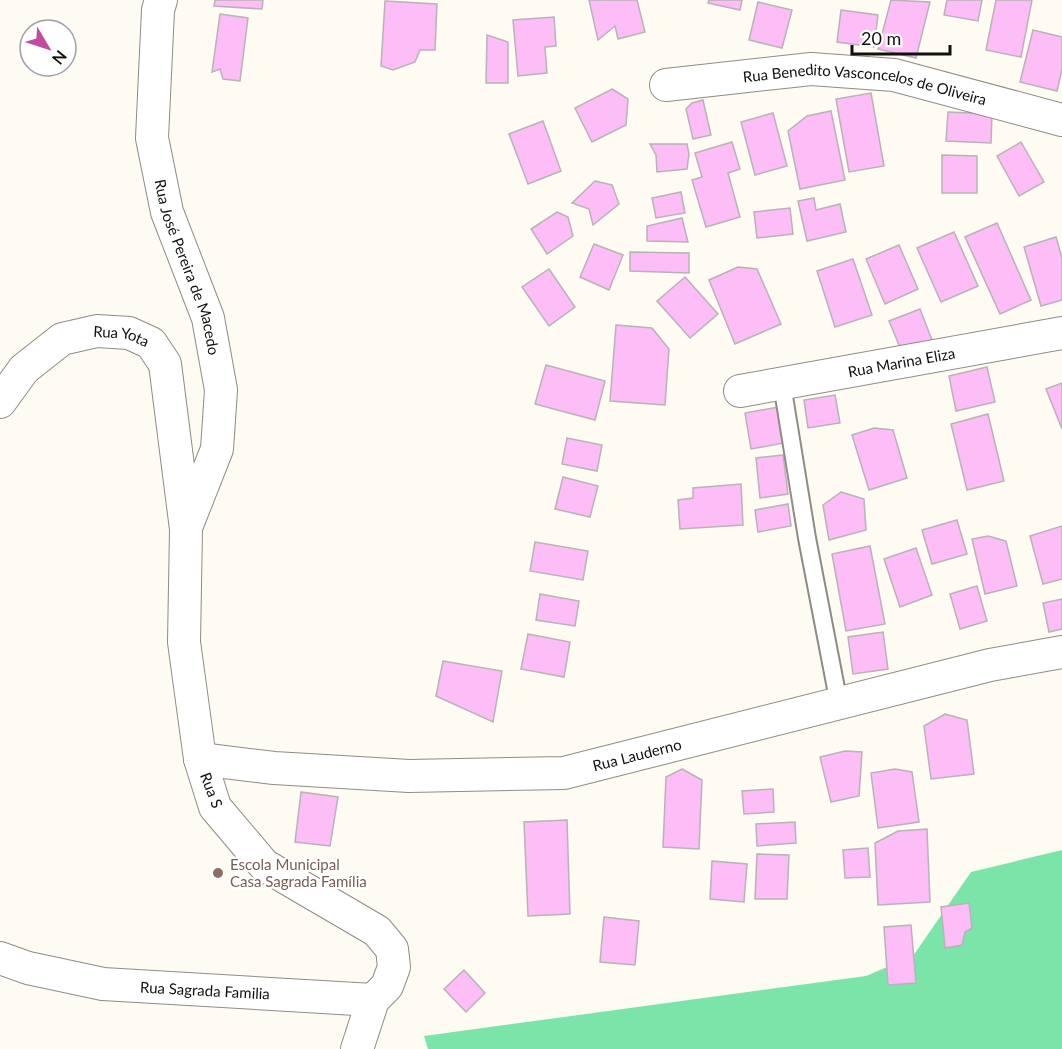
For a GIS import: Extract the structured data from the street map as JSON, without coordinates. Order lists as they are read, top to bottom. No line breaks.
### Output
{"streets":{"street":["Rua Benedito Vasconcelos de Oliveira","Rua José Pereira de Macedo","Rua Yota","Rua Marina Eliza","Rua Lauderno","Rua S","Rua Sagrada Familia"]},"crossings":[["Rua José Pereira de Macedo","Rua Yota"],["Rua José Pereira de Macedo","Rua S"],["Rua Yota","Rua S"],["Rua Lauderno","Rua S"],["Rua S","Rua Sagrada Familia"]],"places":["Escola Municipal Casa Sagrada Família"],"scale_bar":"20 m","north":"bottom right"}
